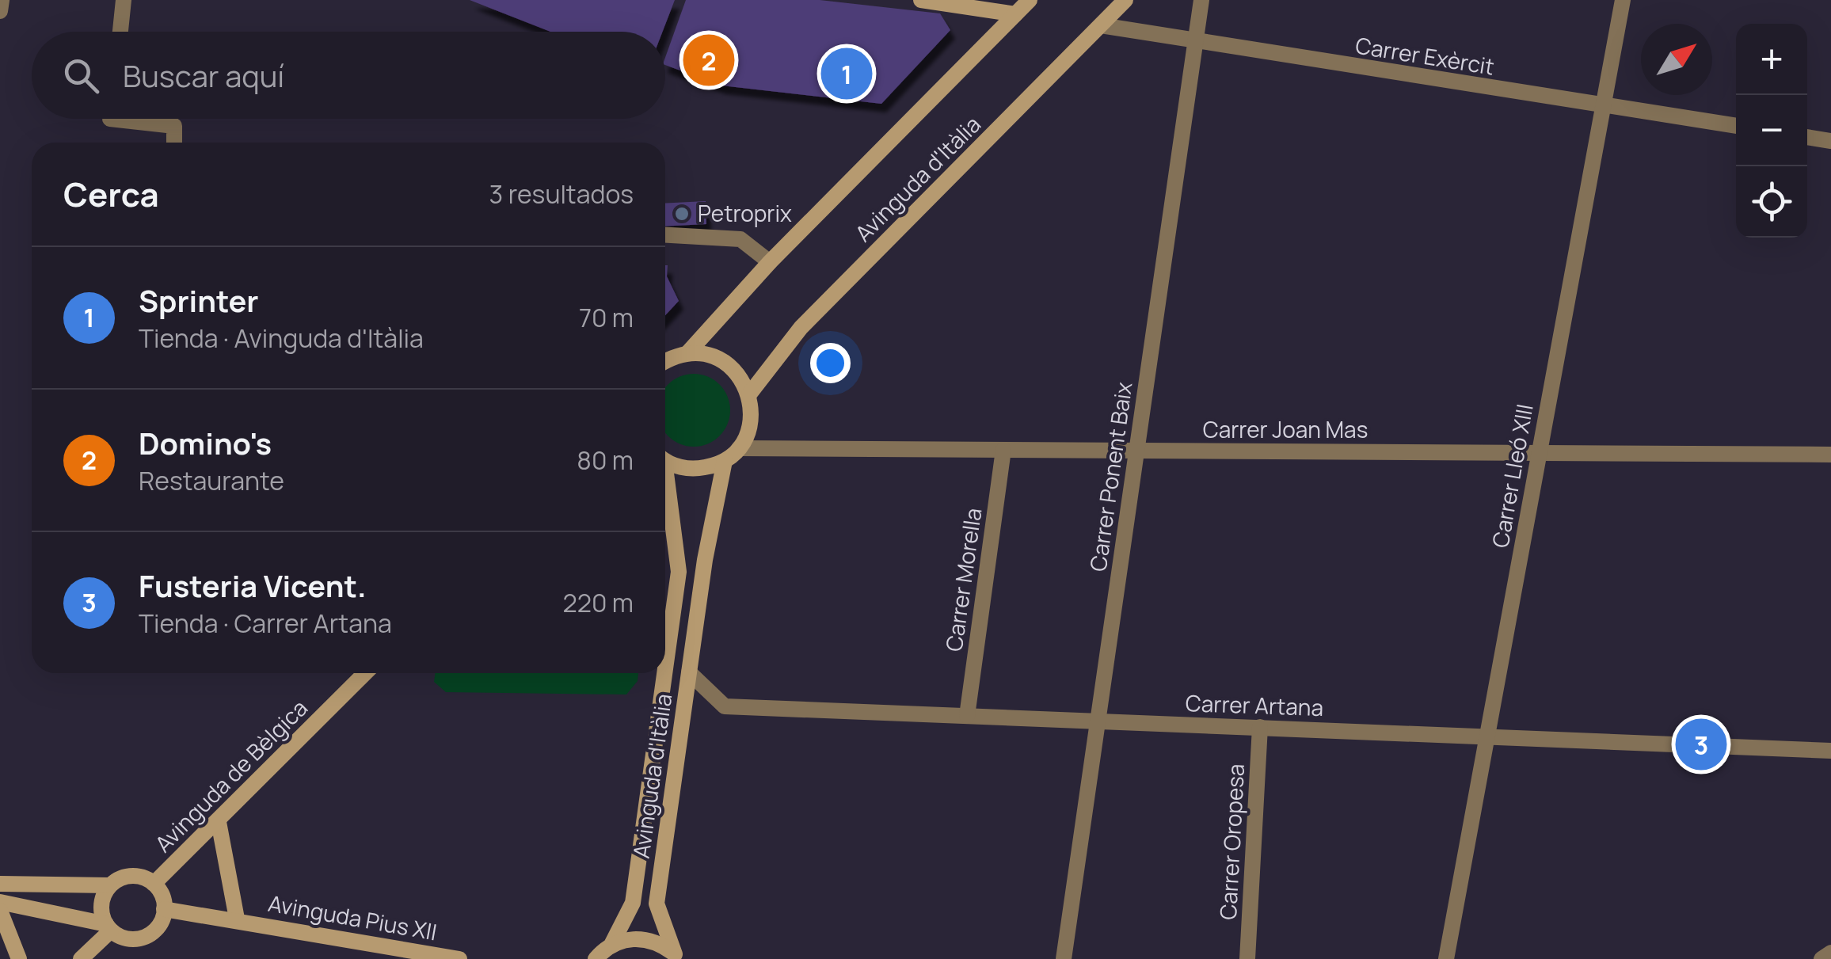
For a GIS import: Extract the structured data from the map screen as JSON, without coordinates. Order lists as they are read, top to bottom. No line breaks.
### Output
{"streets":{"main road":["Avinguda d'Itàlia","Avinguda de Bèlgica","Avinguda Pius XII"],"street":["Carrer Exèrcit","Carrer Joan Mas","Carrer Lleó XIII","Carrer Ponent Baix","Carrer Morella","Carrer Artana","Carrer Oropesa"]},"crossings":[["Carrer Exèrcit","Avinguda d'Itàlia"],["Carrer Exèrcit","Carrer Lleó XIII"],["Carrer Exèrcit","Carrer Ponent Baix"],["Avinguda d'Itàlia","Carrer Artana"],["Carrer Joan Mas","Carrer Lleó XIII"],["Carrer Joan Mas","Carrer Ponent Baix"],["Carrer Joan Mas","Carrer Morella"],["Carrer Lleó XIII","Carrer Artana"],["Carrer Ponent Baix","Carrer Artana"],["Carrer Morella","Carrer Artana"],["Carrer Artana","Carrer Oropesa"],["Avinguda de Bèlgica","Avinguda Pius XII"]],"places":["Petroprix"],"north":"top right","page":{"map_buttons":["+","−"],"pins":["2","1","3"],"search":"Buscar aquí","heading":["Cerca","3 resultados"],"list":[{"mark":"1","name":"Sprinter","note":"Tienda · Avinguda d'Itàlia","value":"70 m"},{"mark":"2","name":"Domino's","note":"Restaurante","value":"80 m"},{"mark":"3","name":"Fusteria Vicent.","note":"Tienda · Carrer Artana","value":"220 m"}]}}
